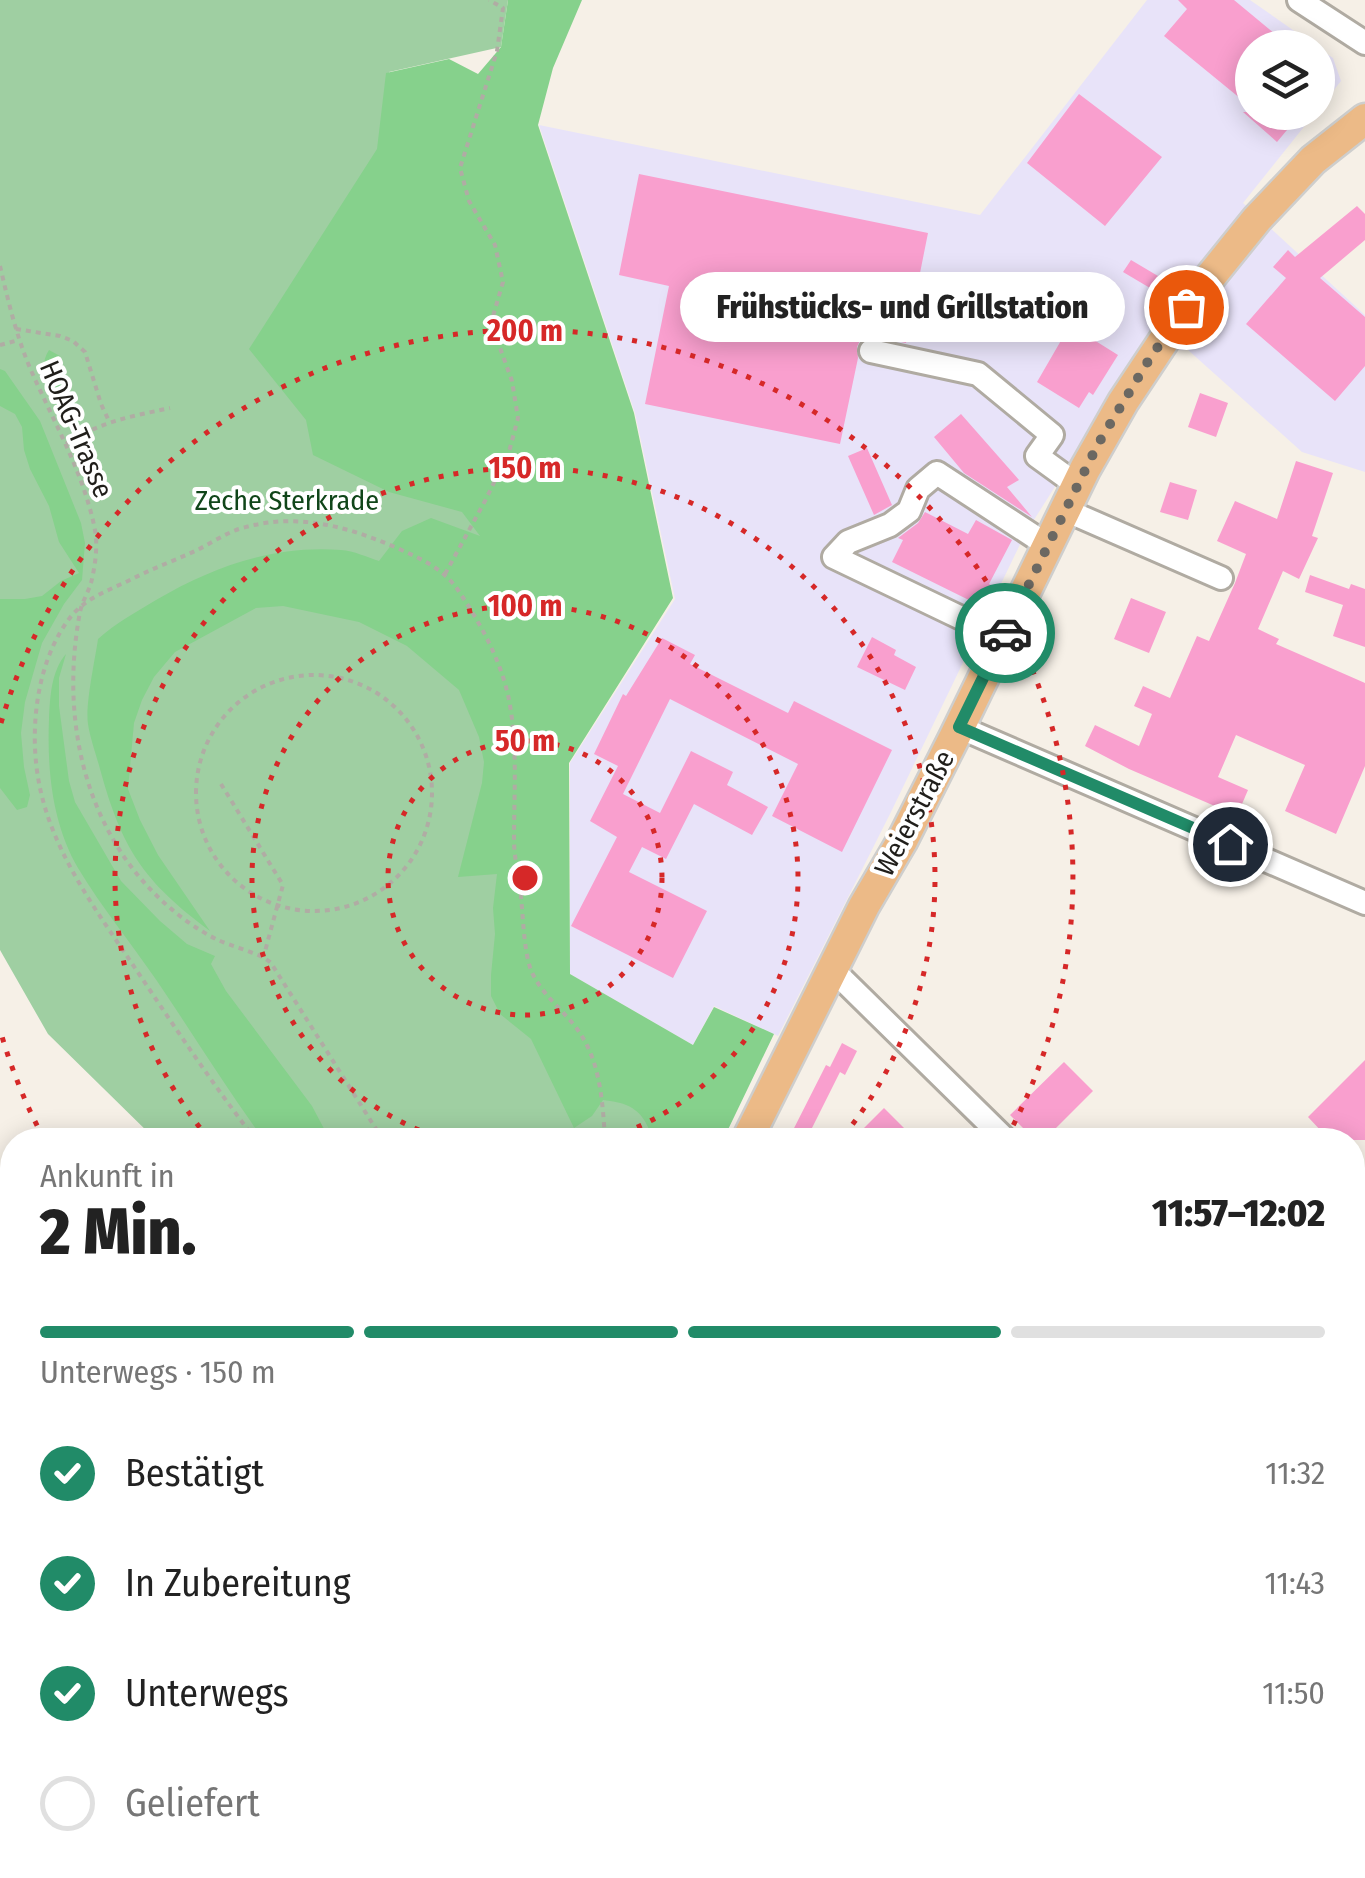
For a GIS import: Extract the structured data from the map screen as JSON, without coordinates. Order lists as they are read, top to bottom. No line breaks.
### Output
{"streets":{"main road":["Weierstraße"],"path":["HOAG-Trasse"]},"parks":["Zeche Sterkrade"],"places":["Frühstücks- und Grillstation"],"page":{"bubble":"Frühstücks- und Grillstation","heading":["2 Min.","Ankunft in","11:57–12:02"],"bar":"Unterwegs · 150 m","list":[["Bestätigt","11:32"],["In Zubereitung","11:43"],["Unterwegs","11:50"],"Geliefert"]},"rings":["200 m","150 m","100 m","50 m"]}
